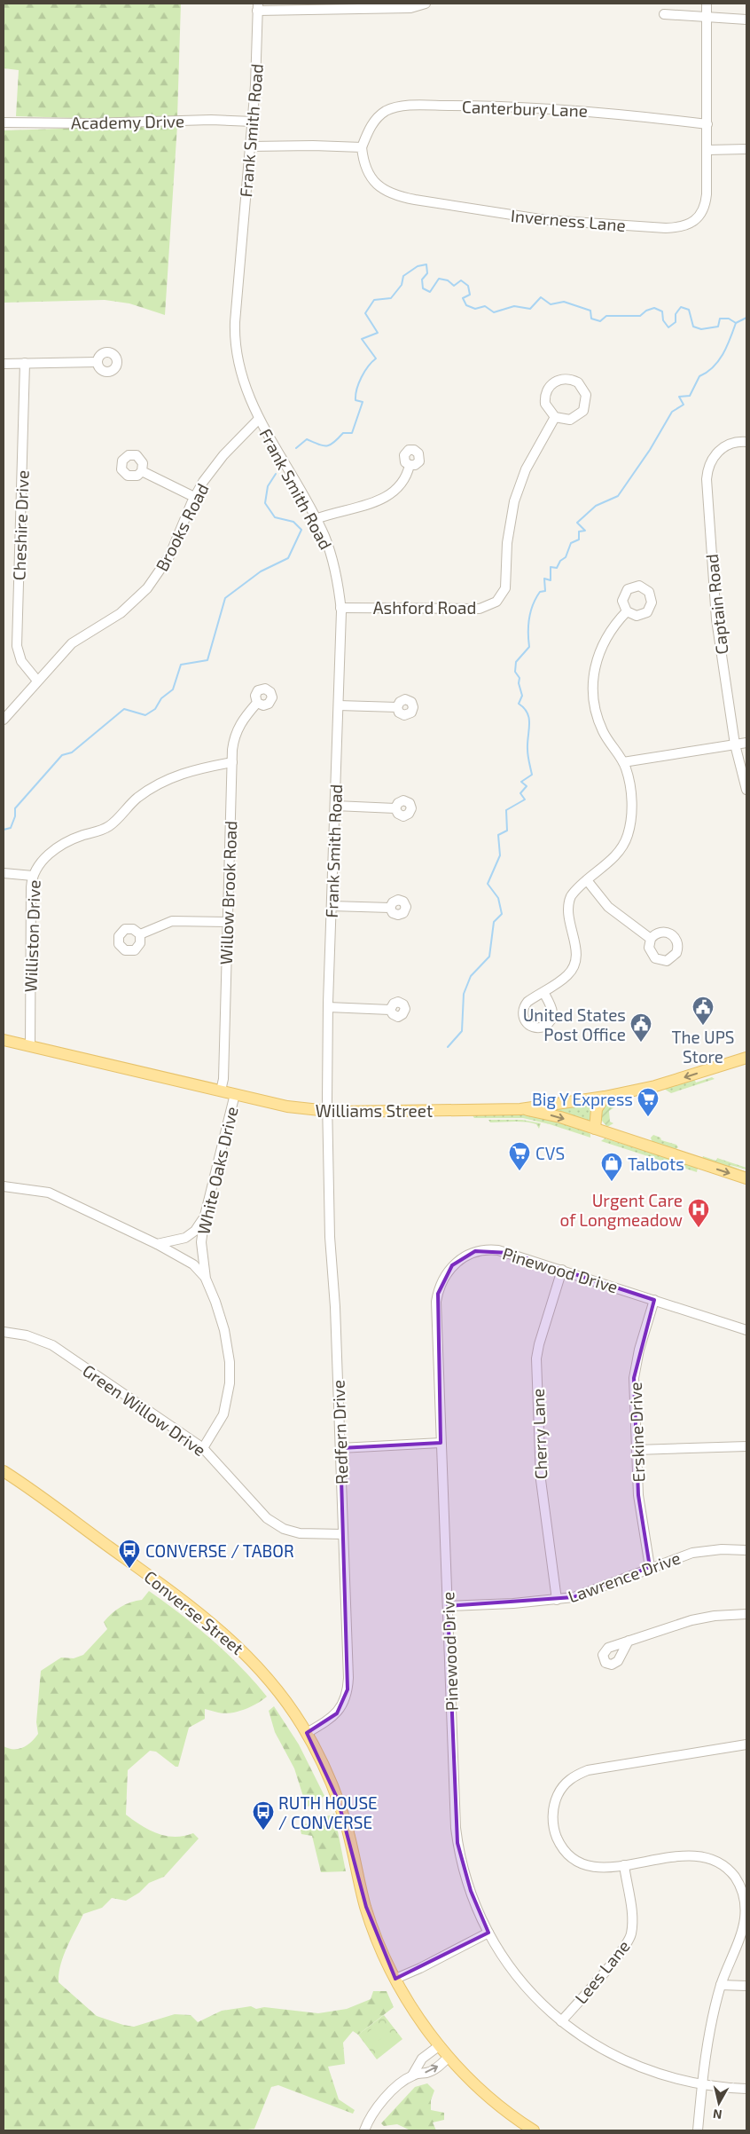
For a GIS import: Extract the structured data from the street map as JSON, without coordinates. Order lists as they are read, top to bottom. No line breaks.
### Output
{"streets":{"main road":["Williams Street","Converse Street"],"street":["Canterbury Lane","Academy Drive","Frank Smith Road","Inverness Lane","Cheshire Drive","Brooks Road","Captain Road","Ashford Road","Willow Brook Road","Williston Drive","White Oaks Drive","Pinewood Drive","Green Willow Drive","Redfern Drive","Erskine Drive","Cherry Lane","Lawrence Drive","Lees Lane"]},"crossings":[["Canterbury Lane","Inverness Lane"],["Academy Drive","Frank Smith Road"],["Frank Smith Road","Brooks Road"],["Frank Smith Road","Ashford Road"],["Frank Smith Road","Williams Street"],["Frank Smith Road","Redfern Drive"],["Cheshire Drive","Brooks Road"],["Willow Brook Road","Williston Drive"],["Willow Brook Road","Williams Street"],["Williston Drive","Williams Street"],["Williams Street","White Oaks Drive"],["Williams Street","Redfern Drive"],["White Oaks Drive","Green Willow Drive"],["Pinewood Drive","Erskine Drive"],["Pinewood Drive","Cherry Lane"],["Pinewood Drive","Lawrence Drive"],["Pinewood Drive","Lees Lane"],["Green Willow Drive","Redfern Drive"],["Redfern Drive","Converse Street"],["Erskine Drive","Lawrence Drive"],["Cherry Lane","Lawrence Drive"]],"places":{"public building":["The UPS Store","United States Post Office"],"supermarket":["Big Y Express","CVS"],"shop":["Talbots"],"hospital":["Urgent Care of Longmeadow"],"bus stop":["CONVERSE / TABOR","RUTH HOUSE / CONVERSE"]},"north":"bottom"}
